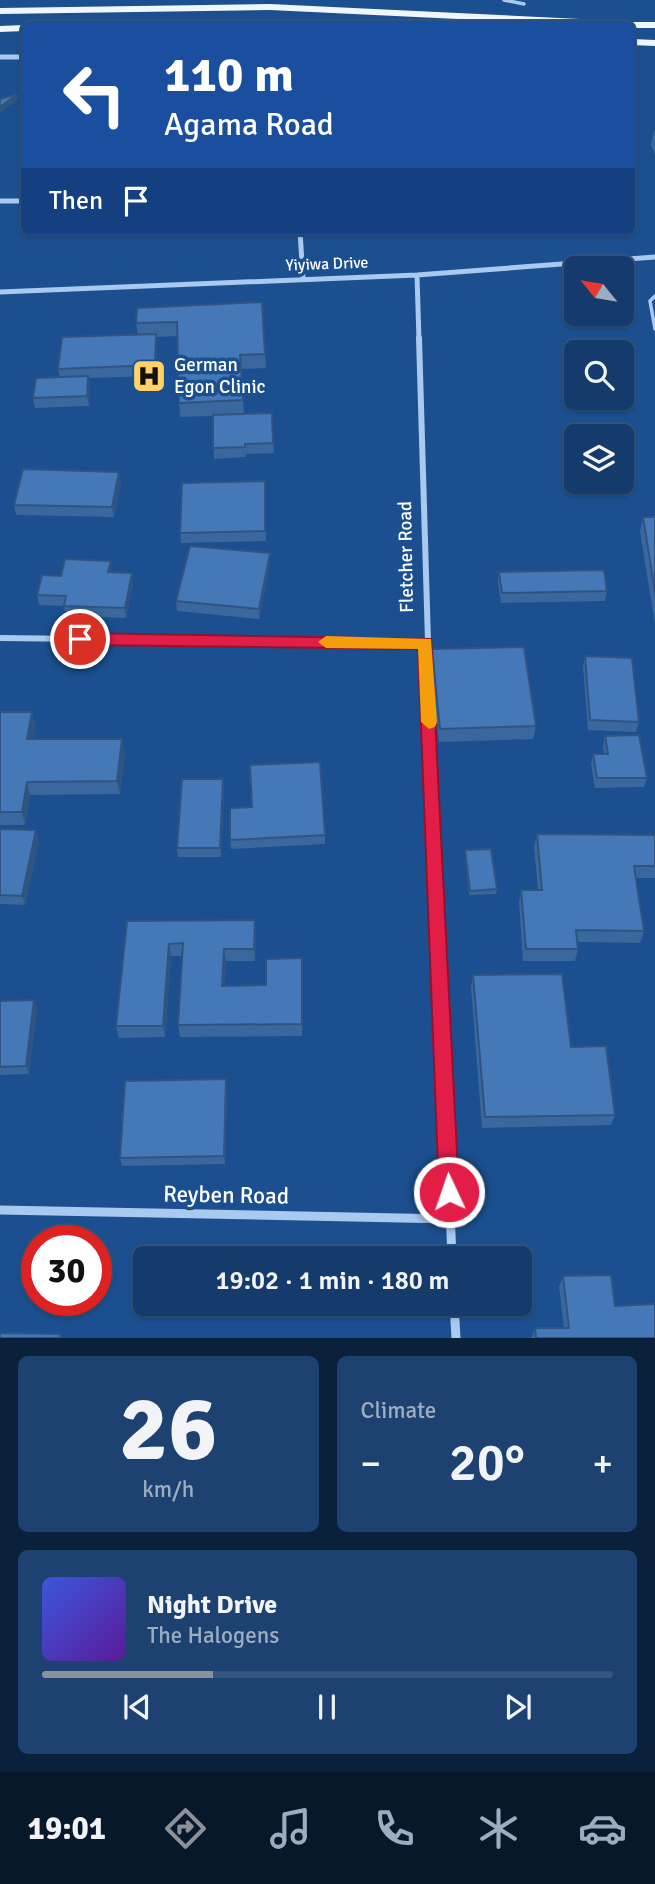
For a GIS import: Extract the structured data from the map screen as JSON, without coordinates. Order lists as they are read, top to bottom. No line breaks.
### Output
{"streets":{"street":["Yiyiwa Drive","Fletcher Road","Reyben Road"]},"crossings":[["Yiyiwa Drive","Fletcher Road"],["Fletcher Road","Reyben Road"]],"places":{"hospital":["German Egon Clinic"]},"north":"top left","page":{"turn":["110 m","Agama Road"],"then":"Then","limit":"30","trip":"19:02 · 1 min · 180 m","tile":[["26","km/h"],"Climate"],"heat":["−","20°","+"],"song":["Night Drive","The Halogens"],"tabs":"19:01"}}
